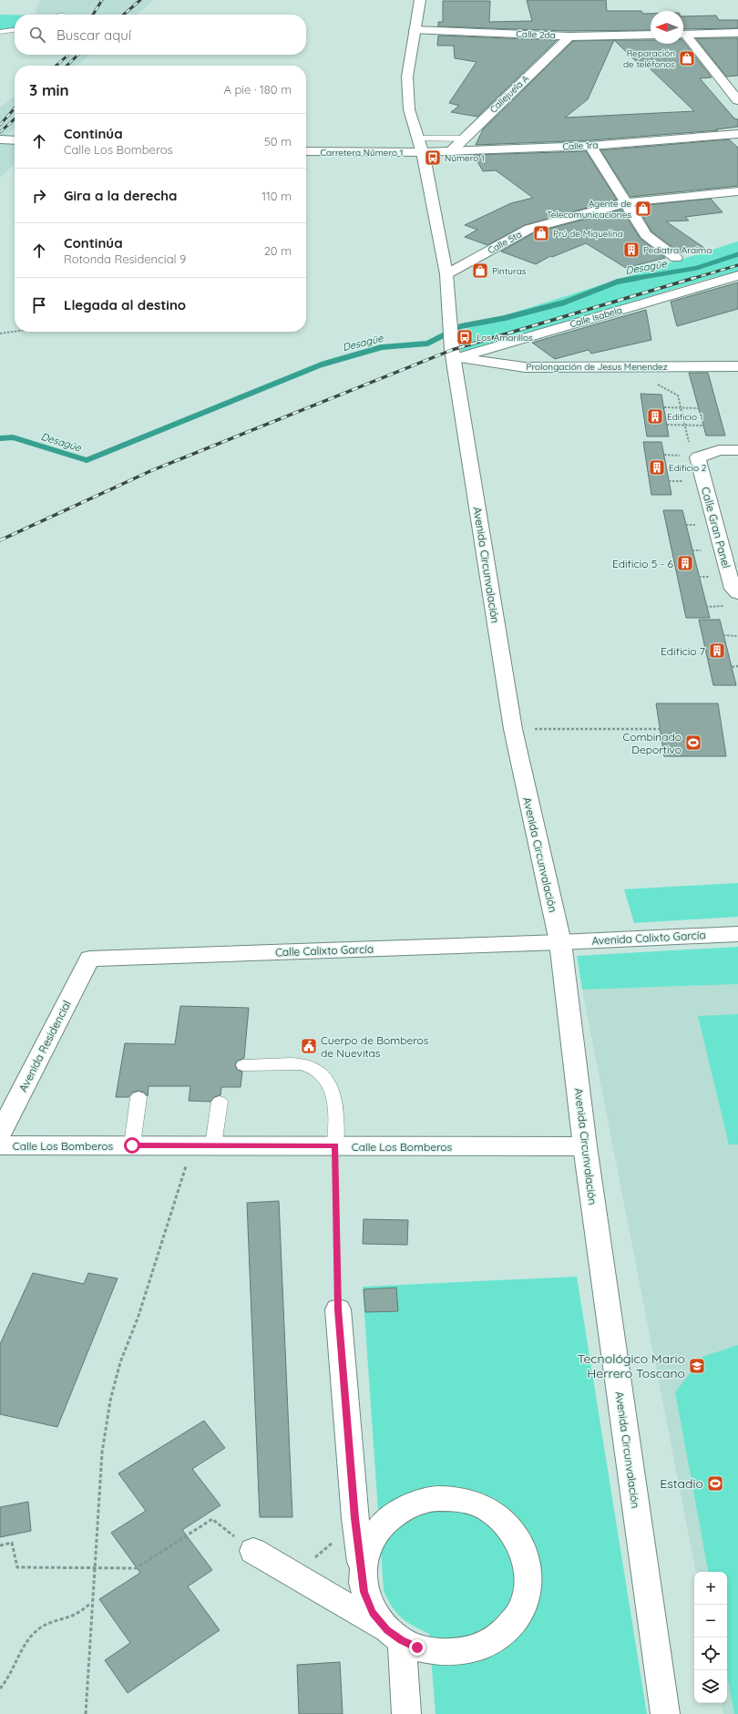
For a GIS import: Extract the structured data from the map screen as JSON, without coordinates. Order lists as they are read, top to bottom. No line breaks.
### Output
{"streets":{"main road":["Calle 2da","Callejuela A","Calle 1ra","Carretera Número 1","Calle 5ta","Calle Isabela","Prolongación de Jesus Menendez","Calle Gran Panel","Avenida Circunvalación","Avenida Calixto García","Calle Calixto García","Avenida Residencial","Calle Los Bomberos"]},"crossings":[["Calle 2da","Callejuela A"],["Calle 2da","Avenida Circunvalación"],["Callejuela A","Calle 1ra"],["Calle 1ra","Carretera Número 1"],["Calle 1ra","Avenida Circunvalación"],["Carretera Número 1","Avenida Circunvalación"],["Calle 5ta","Avenida Circunvalación"],["Calle Isabela","Prolongación de Jesus Menendez"],["Calle Isabela","Avenida Circunvalación"],["Prolongación de Jesus Menendez","Avenida Circunvalación"],["Avenida Circunvalación","Avenida Calixto García"],["Avenida Circunvalación","Calle Calixto García"],["Avenida Circunvalación","Calle Los Bomberos"],["Avenida Calixto García","Calle Calixto García"],["Calle Calixto García","Avenida Residencial"]],"water":["Desagüe"],"places":{"shop":["Reparación de teléfonos","Agente de Telecomunicaciones","Prú de Miquelina","Pinturas"],"bus stop":["Número 1","Los Amarillos"],"building":["Pediatra Araima","Edificio 1","Edificio 2","Edificio 5 - 6","Edificio 7"],"sports":["Combinado Deportivo","Estadio"],"public building":["Cuerpo de Bomberos de Nuevitas"],"school or university":["Tecnológico Mario Herrero Toscano"]},"north":"left","page":{"search":"Buscar aquí","heading":["3 min","A pie · 180 m"],"list":[["Continúa","Calle Los Bomberos","50 m"],["Gira a la derecha","110 m"],["Continúa","Rotonda Residencial 9","20 m"],"Llegada al destino"],"map_buttons":["+","−"]}}
